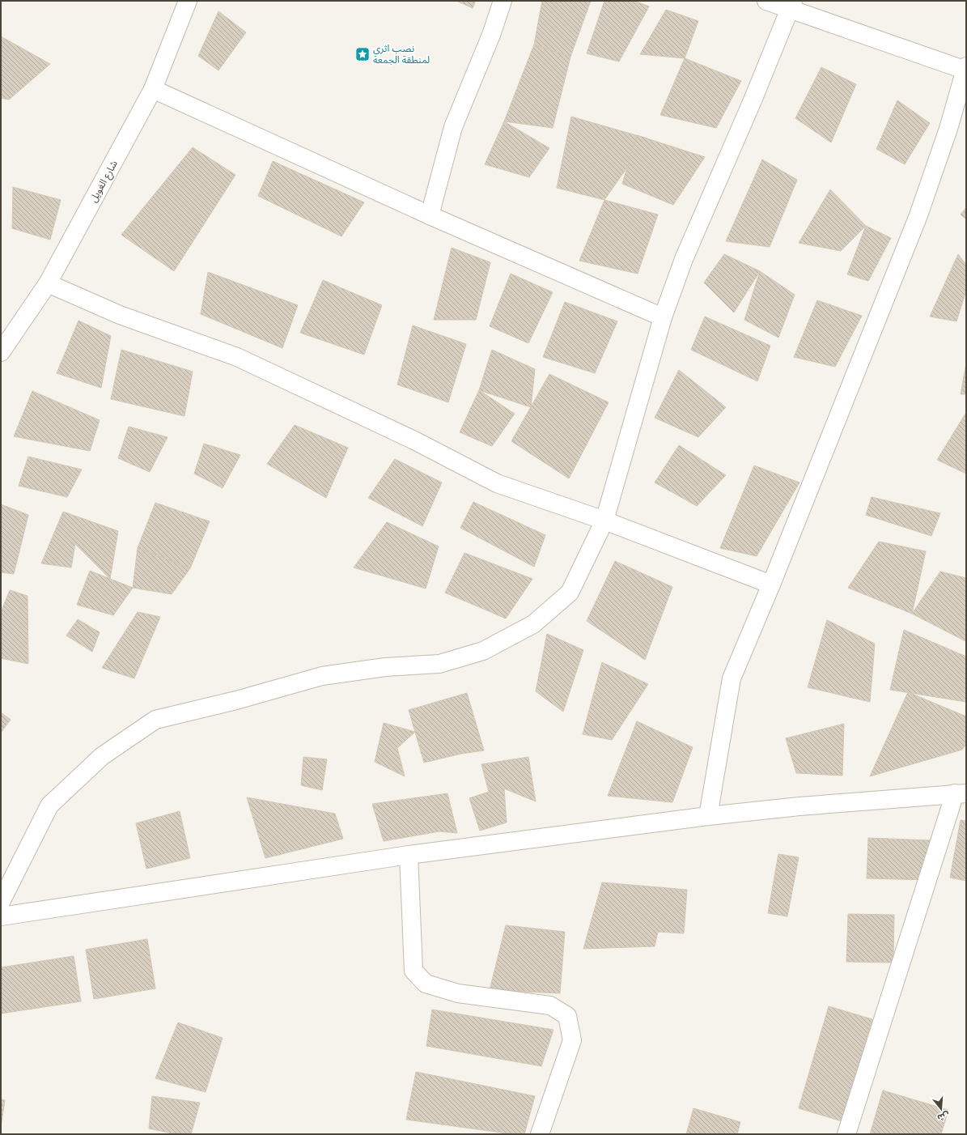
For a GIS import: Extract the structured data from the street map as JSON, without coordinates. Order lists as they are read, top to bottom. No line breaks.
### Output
{"streets":{"street":["شارع الغويل"]},"places":{"place":["نصب اثري لمنطقة الجمعة"]},"north":"bottom"}
